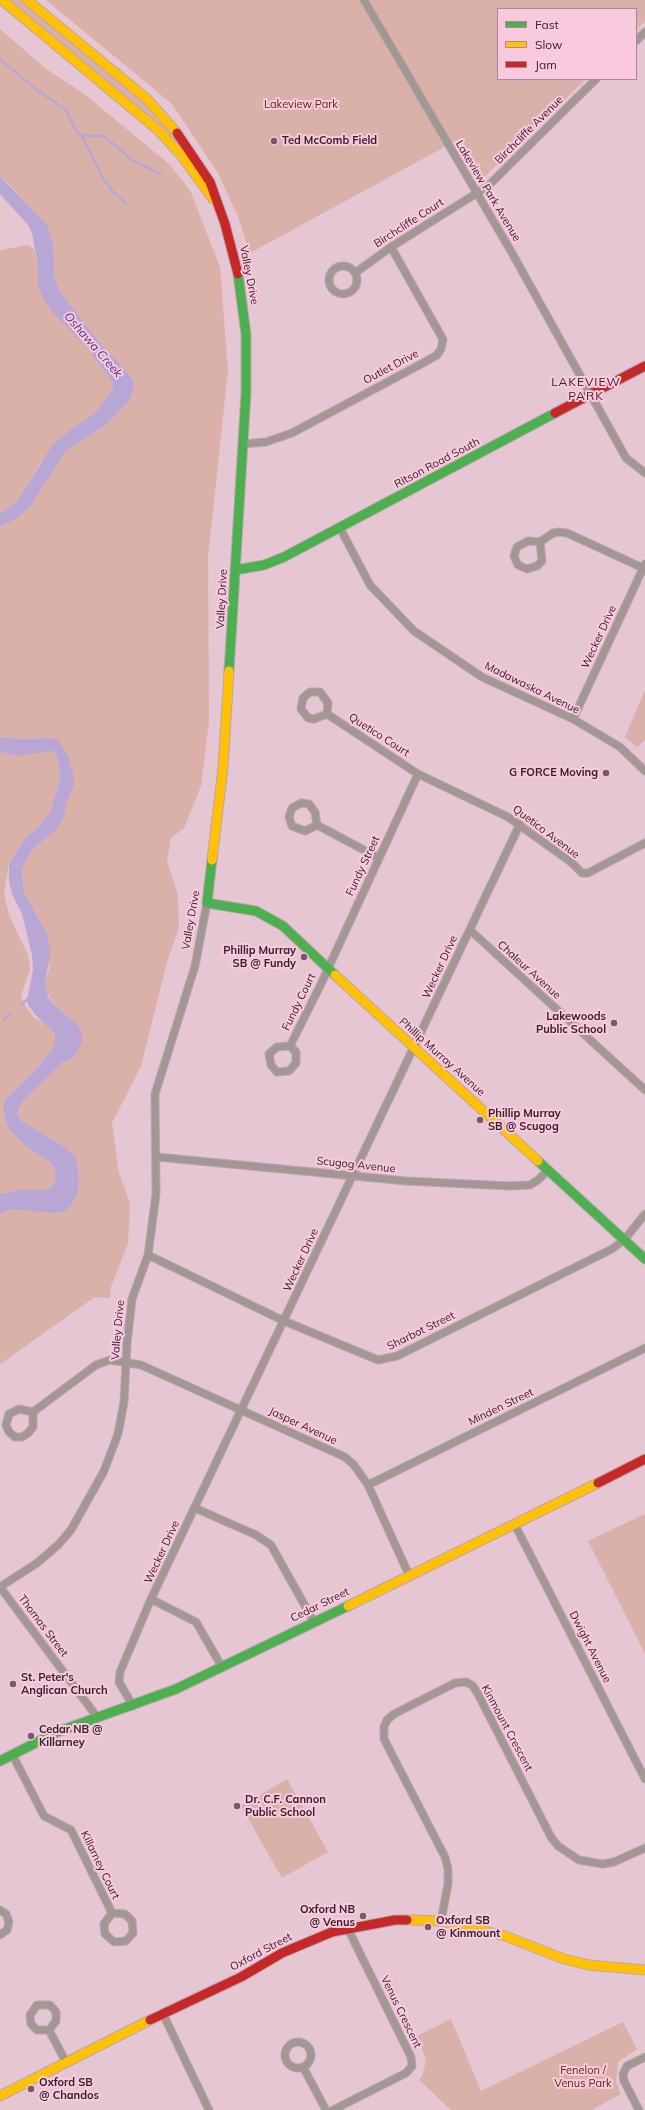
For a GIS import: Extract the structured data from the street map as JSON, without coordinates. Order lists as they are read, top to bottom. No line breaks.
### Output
{"streets":{"street":["Birchcliffe Avenue","Lakeview Park Avenue","Birchcliffe Court","Valley Drive","Outlet Drive","Ritson Road South","Wecker Drive","Madawaska Avenue","Quetico Court","Quetico Avenue","Fundy Street","Chaleur Avenue","Fundy Court","Phillip Murray Avenue","Scugog Avenue","Sharbot Street","Minden Street","Jasper Avenue","Cedar Street","Thomas Street","Dwight Avenue","Kinmount Crescent","Killarney Court","Oxford Street","Venus Crescent"]},"crossings":[["Birchcliffe Avenue","Lakeview Park Avenue"],["Birchcliffe Avenue","Birchcliffe Court"],["Lakeview Park Avenue","Birchcliffe Court"],["Lakeview Park Avenue","Ritson Road South"],["Birchcliffe Court","Outlet Drive"],["Valley Drive","Outlet Drive"],["Valley Drive","Ritson Road South"],["Valley Drive","Phillip Murray Avenue"],["Valley Drive","Scugog Avenue"],["Valley Drive","Sharbot Street"],["Valley Drive","Jasper Avenue"],["Valley Drive","Thomas Street"],["Ritson Road South","Madawaska Avenue"],["Wecker Drive","Madawaska Avenue"],["Wecker Drive","Quetico Avenue"],["Wecker Drive","Chaleur Avenue"],["Wecker Drive","Phillip Murray Avenue"],["Wecker Drive","Scugog Avenue"],["Wecker Drive","Sharbot Street"],["Wecker Drive","Jasper Avenue"],["Wecker Drive","Cedar Street"],["Quetico Court","Quetico Avenue"],["Quetico Court","Fundy Street"],["Quetico Avenue","Fundy Street"],["Fundy Street","Fundy Court"],["Fundy Street","Phillip Murray Avenue"],["Fundy Court","Phillip Murray Avenue"],["Phillip Murray Avenue","Scugog Avenue"],["Phillip Murray Avenue","Sharbot Street"],["Minden Street","Jasper Avenue"],["Jasper Avenue","Cedar Street"],["Cedar Street","Thomas Street"],["Cedar Street","Dwight Avenue"],["Cedar Street","Killarney Court"],["Kinmount Crescent","Oxford Street"],["Oxford Street","Venus Crescent"]],"districts":["LAKEVIEW PARK"],"water":["Oshawa Creek"],"parks":["Lakeview Park","Fenelon / Venus Park"],"places":["Ted McComb Field","G FORCE Moving","Phillip Murray SB @ Fundy","Lakewoods Public School","Phillip Murray SB @ Scugog","St. Peter's Anglican Church","Cedar NB @ Killarney","Dr. C.F. Cannon Public School","Oxford NB @ Venus","Oxford SB @ Kinmount","Oxford SB @ Chandos"],"legend":["Fast","Slow","Jam"]}
